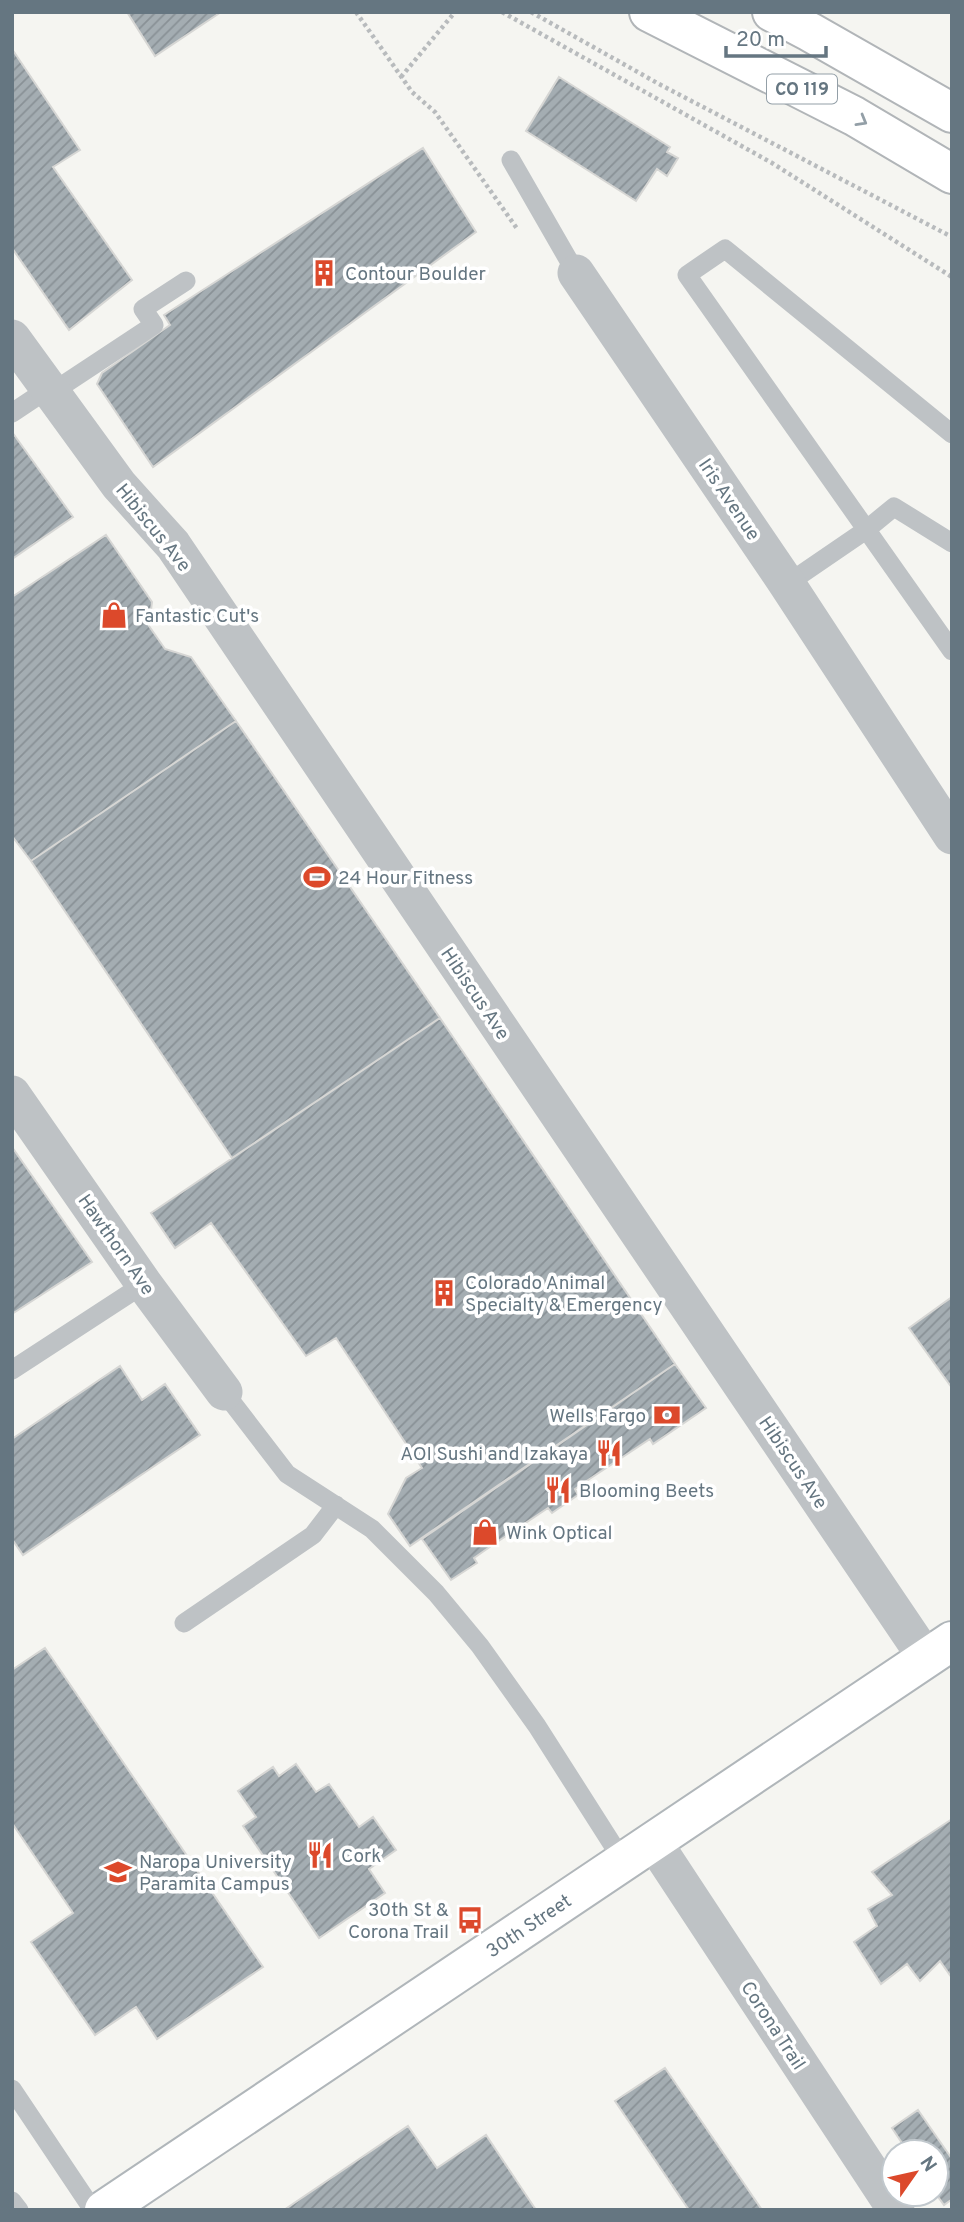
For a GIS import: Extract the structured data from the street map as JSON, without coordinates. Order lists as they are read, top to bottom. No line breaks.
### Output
{"streets":{"main road":["CO 119","30th Street"],"street":["Iris Avenue","Hibiscus Ave","Hawthorn Ave","Corona Trail"]},"crossings":[["Hibiscus Ave","30th Street"],["30th Street","Corona Trail"]],"places":{"building":["Contour Boulder","Colorado Animal Specialty & Emergency"],"shop":["Fantastic Cut's","Wink Optical"],"sports":["24 Hour Fitness"],"bank":["Wells Fargo"],"restaurant":["AOI Sushi and Izakaya","Blooming Beets","Cork"],"school or university":["Naropa University Paramita Campus"],"bus stop":["30th St & Corona Trail"]},"scale_bar":"20 m","north":"top right"}
